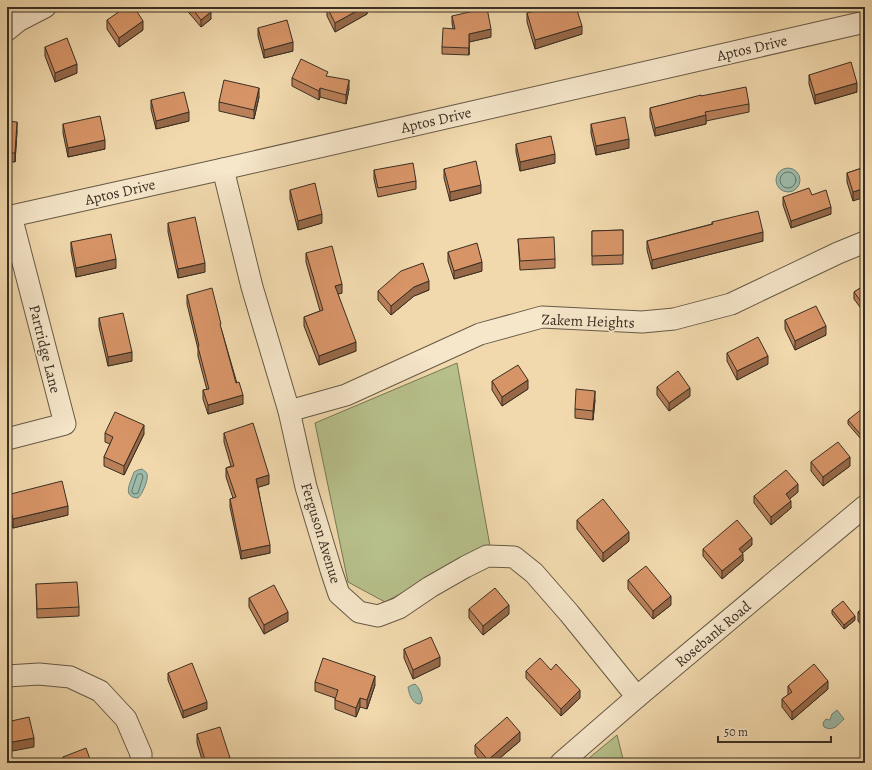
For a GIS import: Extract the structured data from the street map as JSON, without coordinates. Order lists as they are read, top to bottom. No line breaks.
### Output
{"streets":{"street":["Aptos Drive","Zakem Heights","Partridge Lane","Ferguson Avenue","Rosebank Road"]},"crossings":[["Aptos Drive","Partridge Lane"],["Aptos Drive","Ferguson Avenue"],["Zakem Heights","Ferguson Avenue"],["Ferguson Avenue","Rosebank Road"]],"scale_bar":"50 m"}
